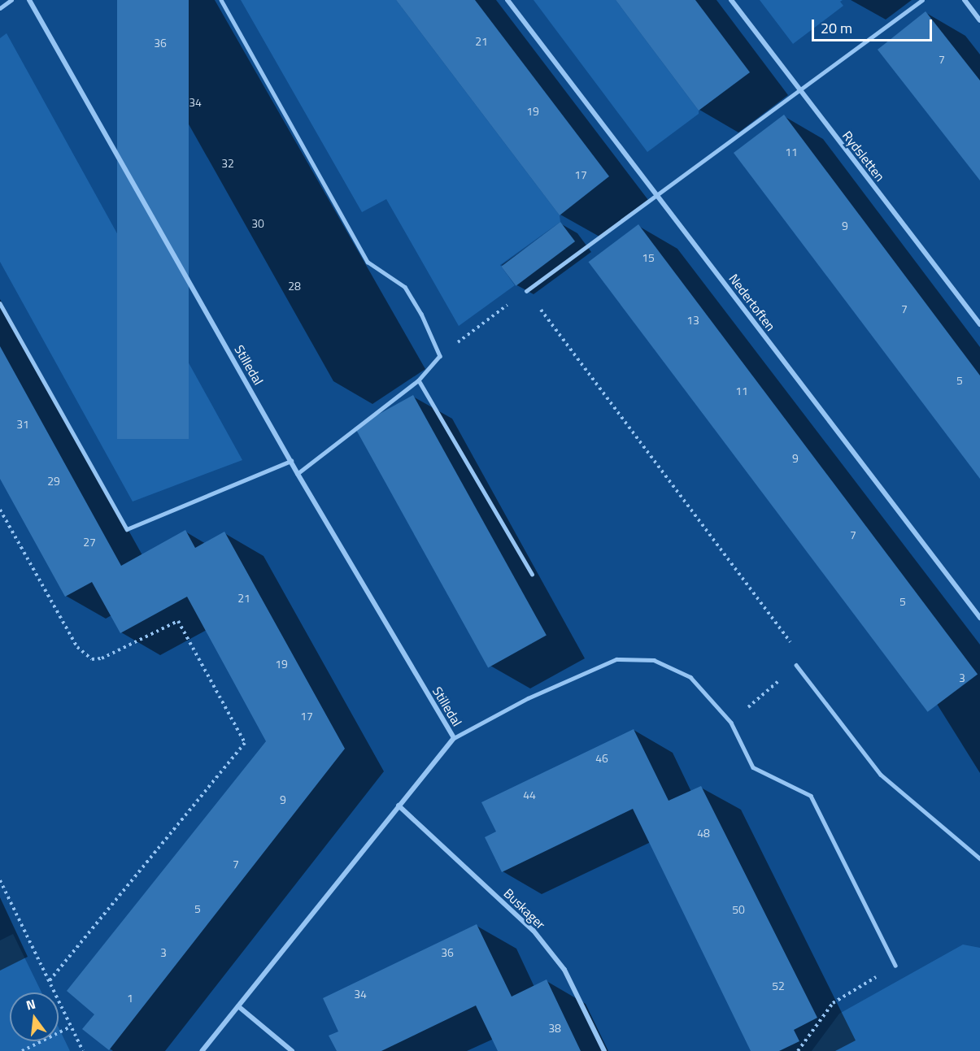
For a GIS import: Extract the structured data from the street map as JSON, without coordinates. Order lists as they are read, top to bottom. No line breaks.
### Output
{"streets":{"street":["Rydsletten","Nedertoften","Stilledal","Buskager"]},"house_numbers":["21","36","7","34","19","11","32","17","30","9","15","28","7","13","5","11","31","9","29","7","27","21","5","19","3","17","46","44","9","48","7","5","50","3","36","52","34","1","38"],"scale_bar":"20 m","north":"top"}
